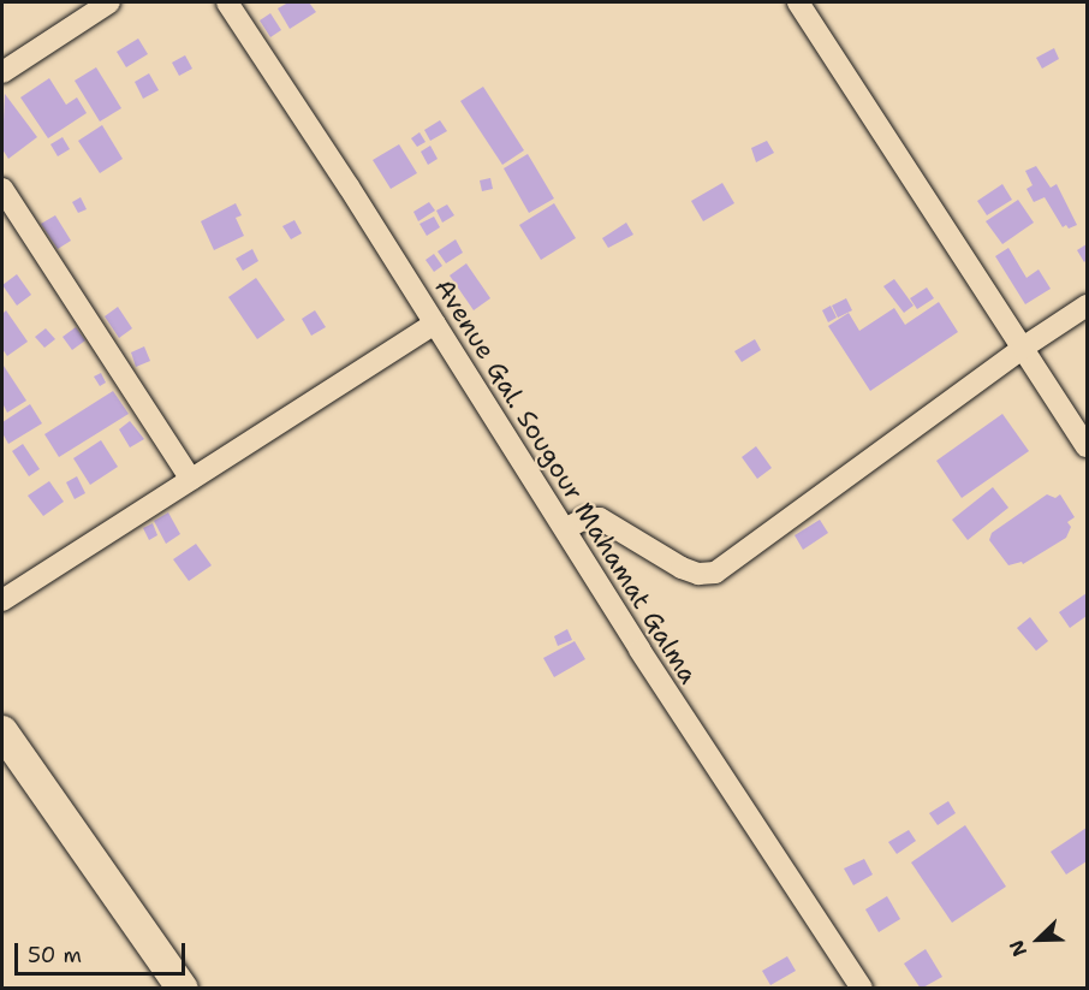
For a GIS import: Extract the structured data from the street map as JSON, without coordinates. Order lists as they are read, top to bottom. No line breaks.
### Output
{"streets":{"street":["Avenue Gal. Sougour Mahamat Galma"]},"scale_bar":"50 m","north":"bottom left"}
